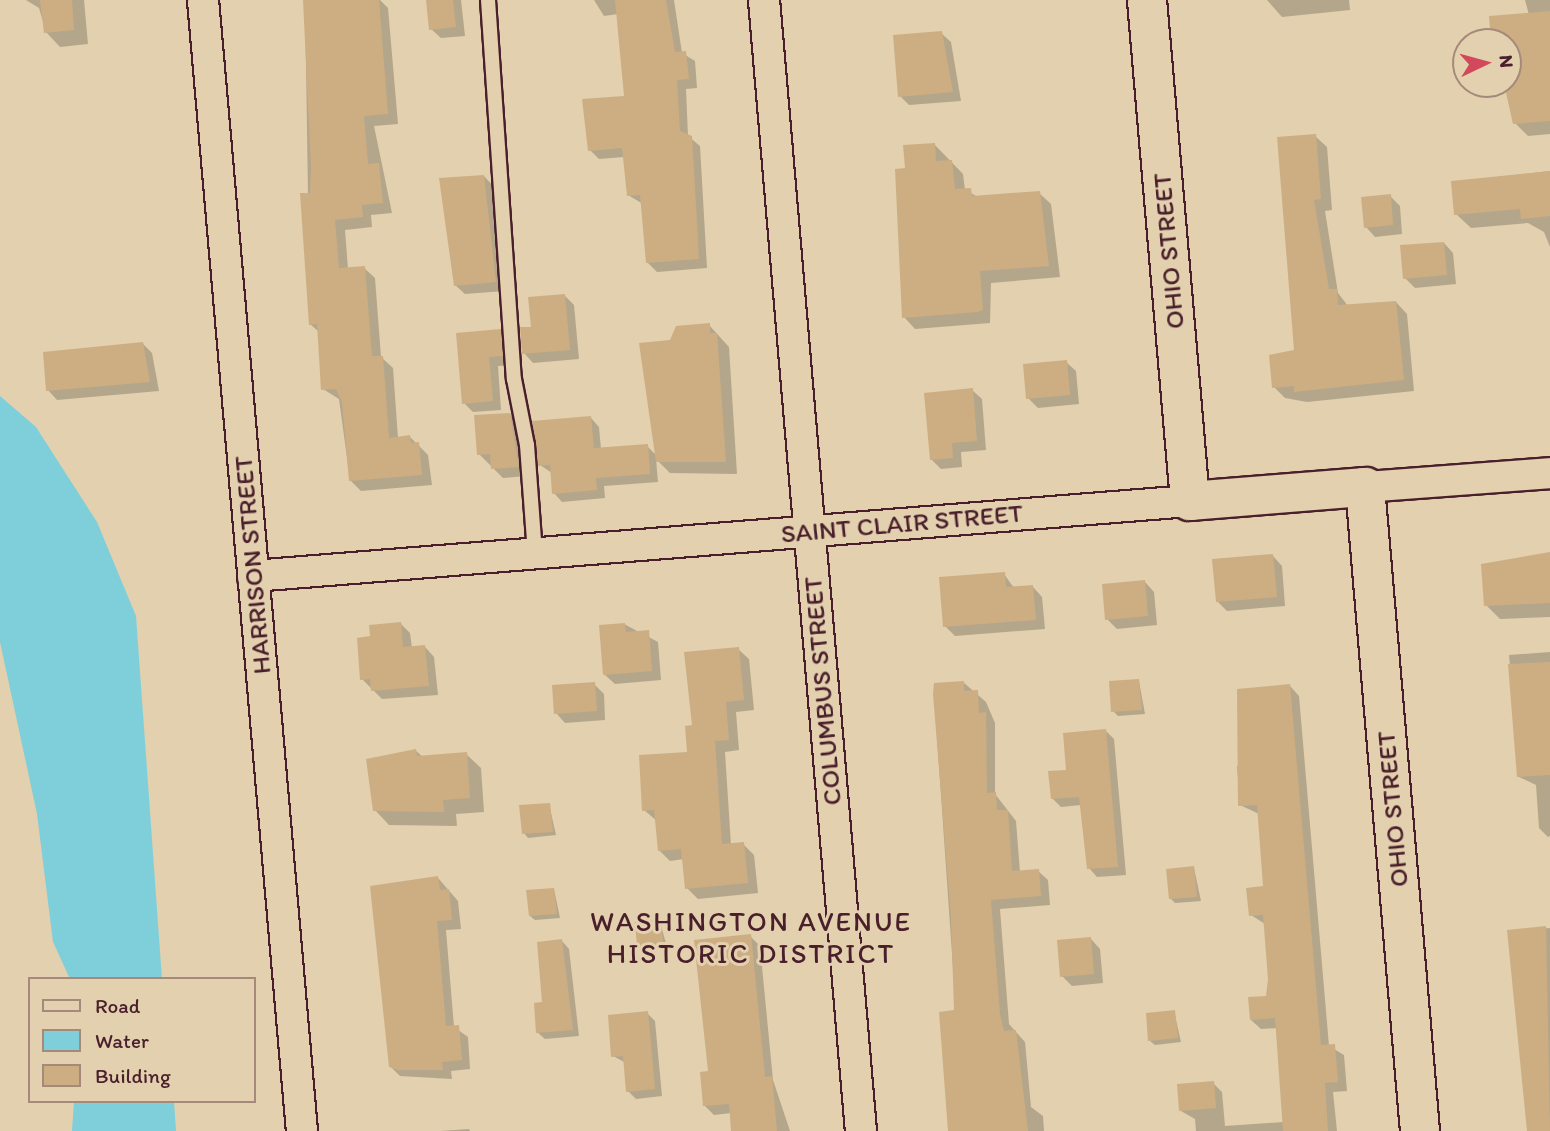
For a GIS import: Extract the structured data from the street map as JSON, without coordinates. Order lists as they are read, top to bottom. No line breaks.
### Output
{"streets":{"street":["OHIO STREET","SAINT CLAIR STREET","HARRISON STREET","COLUMBUS STREET"]},"crossings":[["OHIO STREET","SAINT CLAIR STREET"],["SAINT CLAIR STREET","HARRISON STREET"],["SAINT CLAIR STREET","COLUMBUS STREET"]],"districts":["WASHINGTON AVENUE HISTORIC DISTRICT"],"legend":["Road","Water","Building"],"north":"right"}
